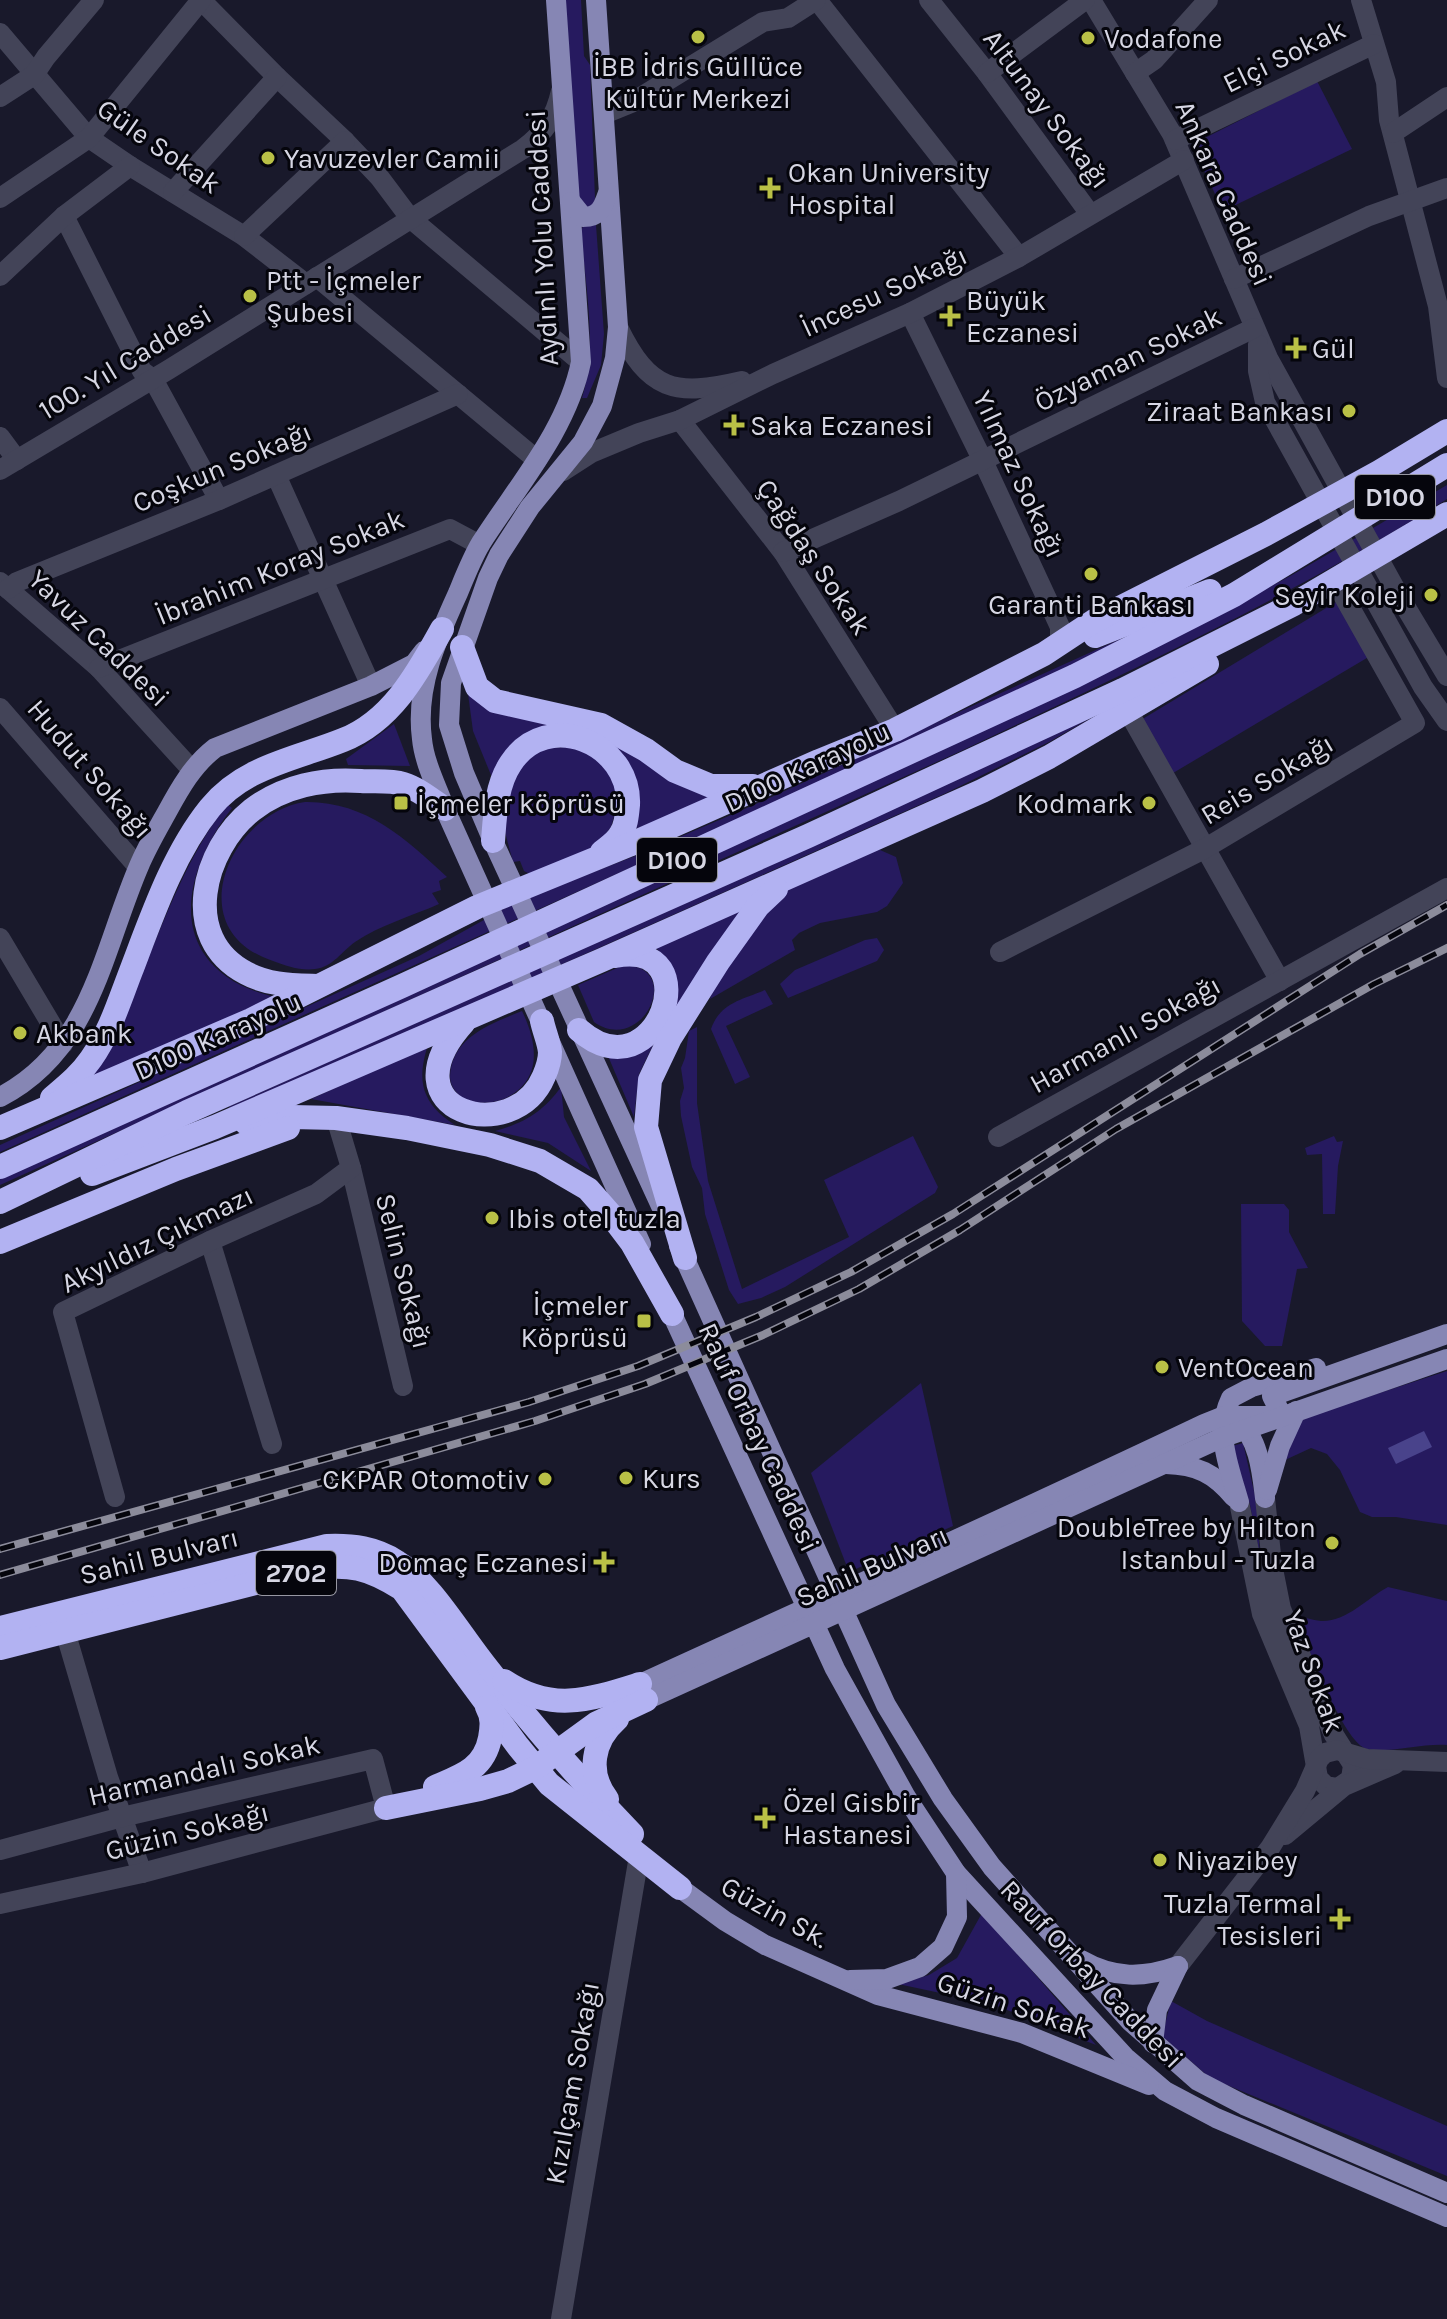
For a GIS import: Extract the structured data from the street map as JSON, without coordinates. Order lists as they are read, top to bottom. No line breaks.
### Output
{"streets":{"highway":["D100","D100 Karayolu","Sahil Bulvarı","2702"],"main road":["Aydınlı Yolu Caddesi","Rauf Orbay Caddesi","Güzin Sk.","Güzin Sokak"],"street":["Elçi Sokak","Altunay Sokağı","Güle Sokak","Ankara Caddesi","İncesu Sokağı","Özyaman Sokak","100. Yıl Caddesi","Coşkun Sokağı","Yılmaz Sokağı","Çağdaş Sokak","İbrahim Koray Sokak","Yavuz Caddesi","Hudut Sokağı","Reis Sokağı","Harmanlı Sokağı","Akyıldız Çıkmazı","Selin Sokağı","Yaz Sokak","Harmandalı Sokak","Güzin Sokağı","Kızılçam Sokağı"]},"crossings":[["Elçi Sokak","Ankara Caddesi"],["Altunay Sokağı","İncesu Sokağı"],["Güle Sokak","Aydınlı Yolu Caddesi"],["Güle Sokak","100. Yıl Caddesi"],["Güle Sokak","Coşkun Sokağı"],["Ankara Caddesi","İncesu Sokağı"],["Ankara Caddesi","Özyaman Sokak"],["Aydınlı Yolu Caddesi","100. Yıl Caddesi"],["Aydınlı Yolu Caddesi","İbrahim Koray Sokak"],["İncesu Sokağı","Yılmaz Sokağı"],["Özyaman Sokak","Yılmaz Sokağı"],["Özyaman Sokak","Çağdaş Sokak"],["Coşkun Sokağı","Yavuz Caddesi"],["İbrahim Koray Sokak","Yavuz Caddesi"],["D100 Karayolu","Reis Sokağı"],["Akyıldız Çıkmazı","Selin Sokağı"],["Rauf Orbay Caddesi","Güzin Sokak"],["Sahil Bulvarı","Harmandalı Sokak"],["Sahil Bulvarı","Güzin Sokağı"],["Harmandalı Sokak","Güzin Sokağı"],["Güzin Sk.","Güzin Sokak"]],"places":{"other":["İBB İdris Güllüce Kültür Merkezi","Vodafone","Yavuzevler Camii","Ptt - İçmeler Şubesi","Ziraat Bankası","Garanti Bankası","Seyir Koleji","Kodmark","Akbank","Ibis otel tuzla","VentOcean","Kurs","CKPAR Otomotiv","DoubleTree by Hilton Istanbul - Tuzla","Niyazibey"],"health":["Okan University Hospital","Büyük Eczanesi","Gül","Saka Eczanesi","Domaç Eczanesi","Özel Gisbir Hastanesi","Tuzla Termal Tesisleri"],"transit":["İçmeler köprüsü","İçmeler Köprüsü"]}}
